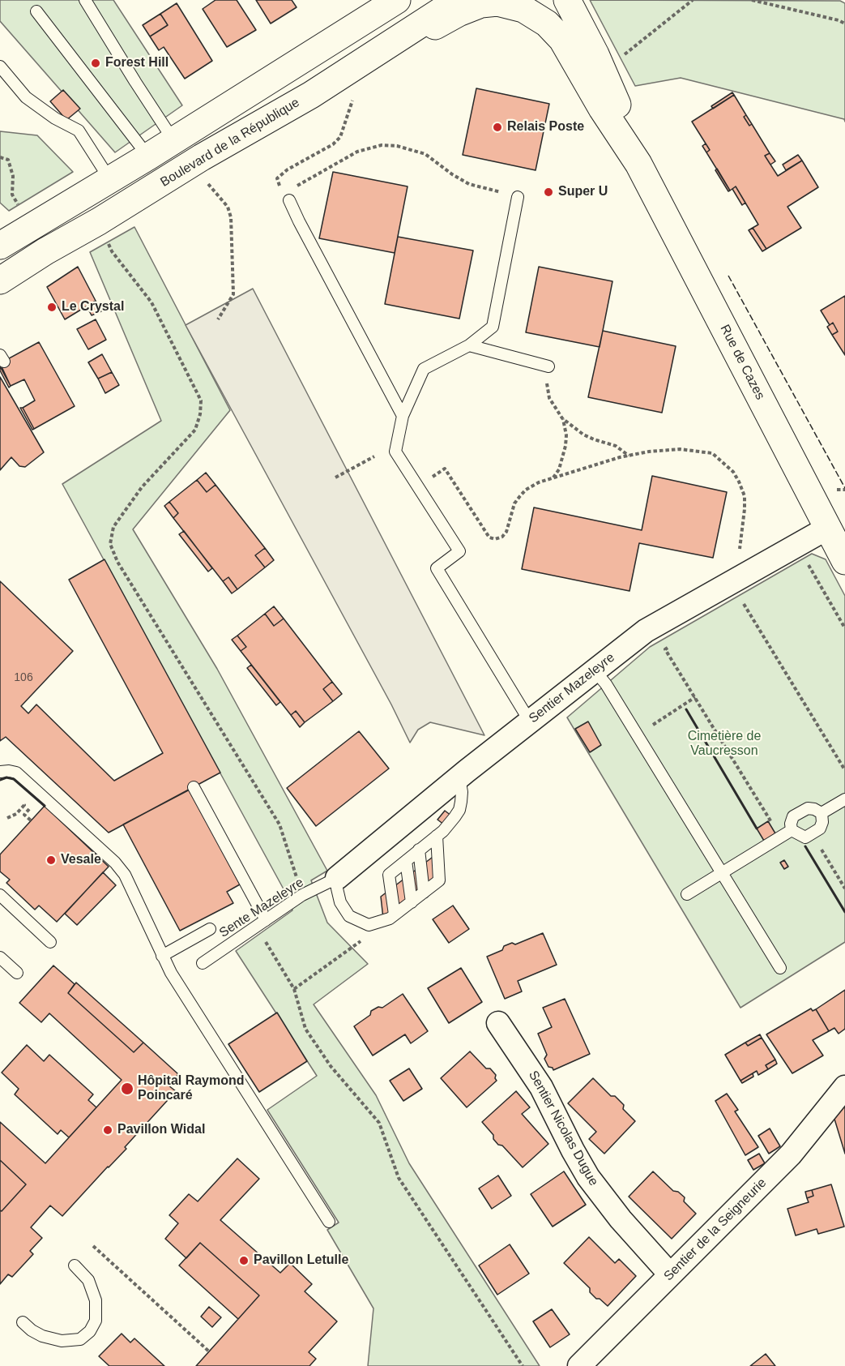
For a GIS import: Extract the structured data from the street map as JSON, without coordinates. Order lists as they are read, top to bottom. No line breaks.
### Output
{"streets":{"main road":["Boulevard de la République","Rue de Cazes"],"street":["Sentier Mazeleyre","Sentier Nicolas Dugue","Sentier de la Seigneurie"],"lane":["Sente Mazeleyre"]},"crossings":[["Boulevard de la République","Rue de Cazes"],["Rue de Cazes","Sentier Mazeleyre"],["Sentier Mazeleyre","Sente Mazeleyre"],["Sentier Nicolas Dugue","Sentier de la Seigneurie"]],"parks":["Cimetière de Vaucresson"],"places":["Forest Hill","Relais Poste","Super U","Le Crystal","Vesale","Hôpital Raymond Poincaré","Pavillon Widal","Pavillon Letulle"],"house_numbers":["106"]}
